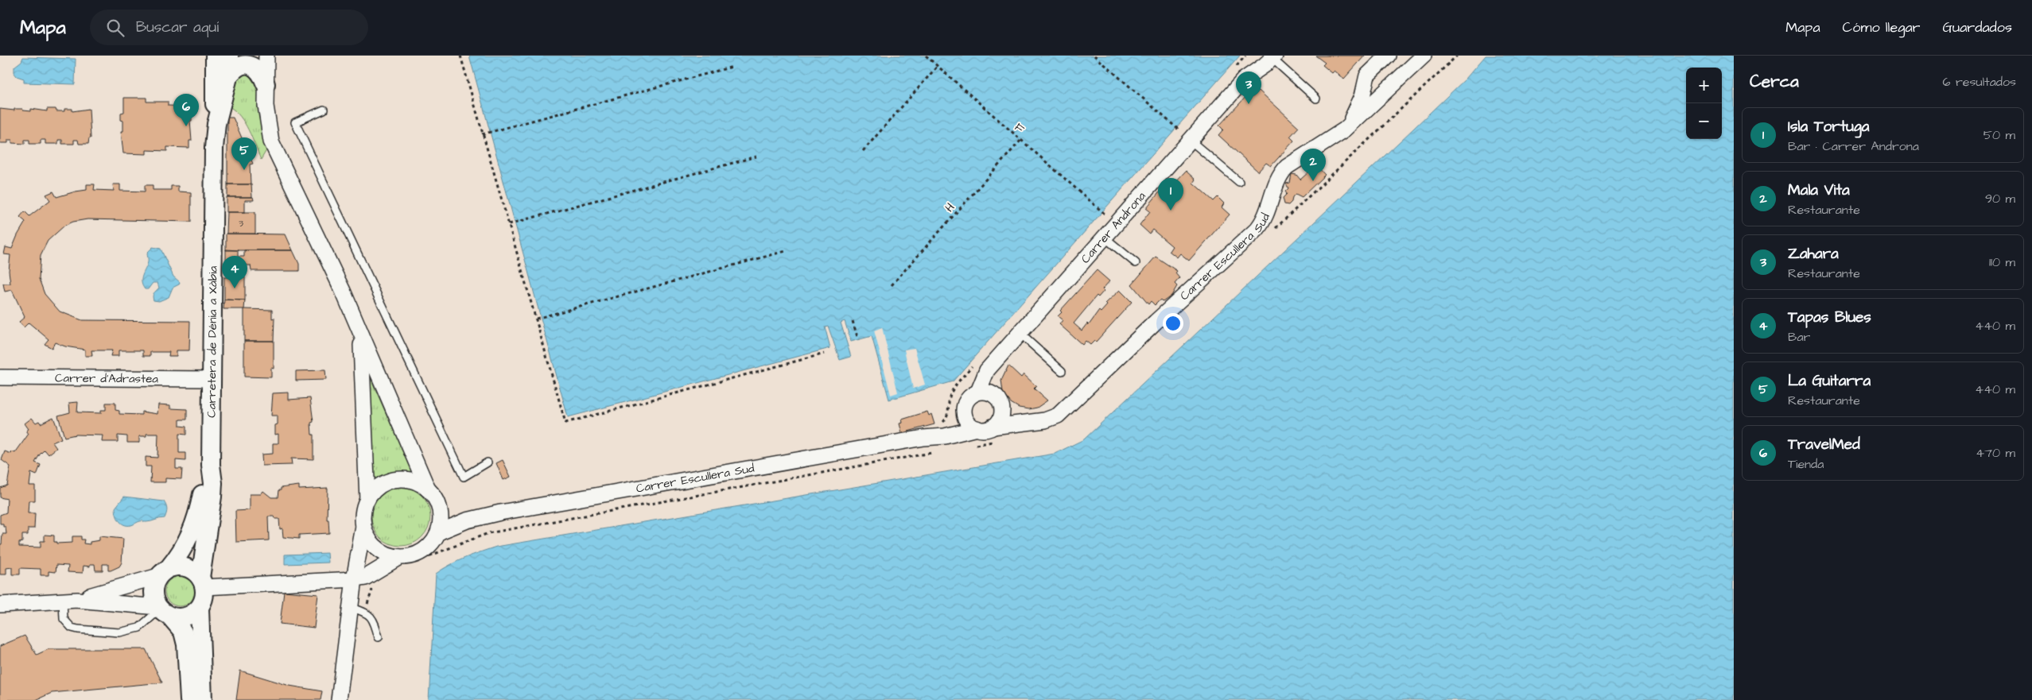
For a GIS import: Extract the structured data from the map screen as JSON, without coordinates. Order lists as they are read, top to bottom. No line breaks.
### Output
{"streets":{"street":["Carrer Androna","Carrer Escullera Sud","Carretera de Dénia a Xàbia","Carrer d'Adrastea"],"path":["F","H"]},"crossings":[["F","H"],["Carrer Androna","Carrer Escullera Sud"],["Carretera de Dénia a Xàbia","Carrer d'Adrastea"]],"house_numbers":["3"],"page":{"header":"Mapa","search":"Buscar aquí","nav":["Mapa","Cómo llegar","Guardados"],"heading":["Cerca","6 resultados"],"map_buttons":["+","−"],"pins":["3","6","5","2","1","4"],"list":[{"mark":"1","name":"Isla Tortuga","note":"Bar · Carrer Androna","value":"50 m"},{"mark":"2","name":"Mala Vita","note":"Restaurante","value":"90 m"},{"mark":"3","name":"Zahara","note":"Restaurante","value":"110 m"},{"mark":"4","name":"Tapas Blues","note":"Bar","value":"440 m"},{"mark":"5","name":"La Guitarra","note":"Restaurante","value":"440 m"},{"mark":"6","name":"TravelMed","note":"Tienda","value":"470 m"}]}}
